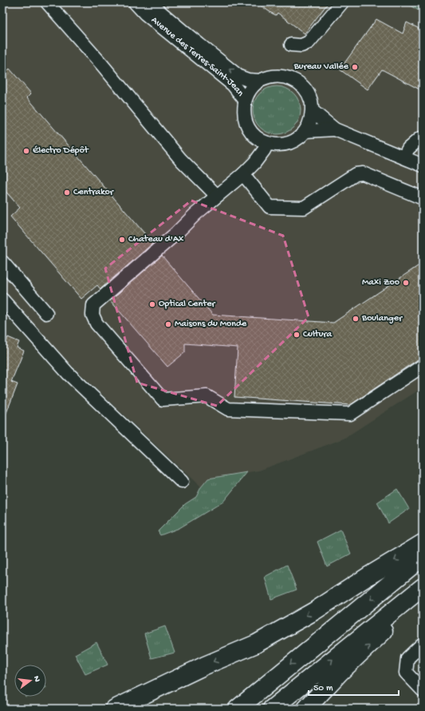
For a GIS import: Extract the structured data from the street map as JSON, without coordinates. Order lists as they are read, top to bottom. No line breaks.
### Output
{"streets":{"street":["Avenue des Terres-Saint-Jean"]},"places":["Bureau Vallée","Électro Dépôt","Centrakor","Chateau d'Ax","Maxi Zoo","Optical Center","Boulanger","Maisons du Monde","Cultura"],"scale_bar":"50 m","north":"right"}
